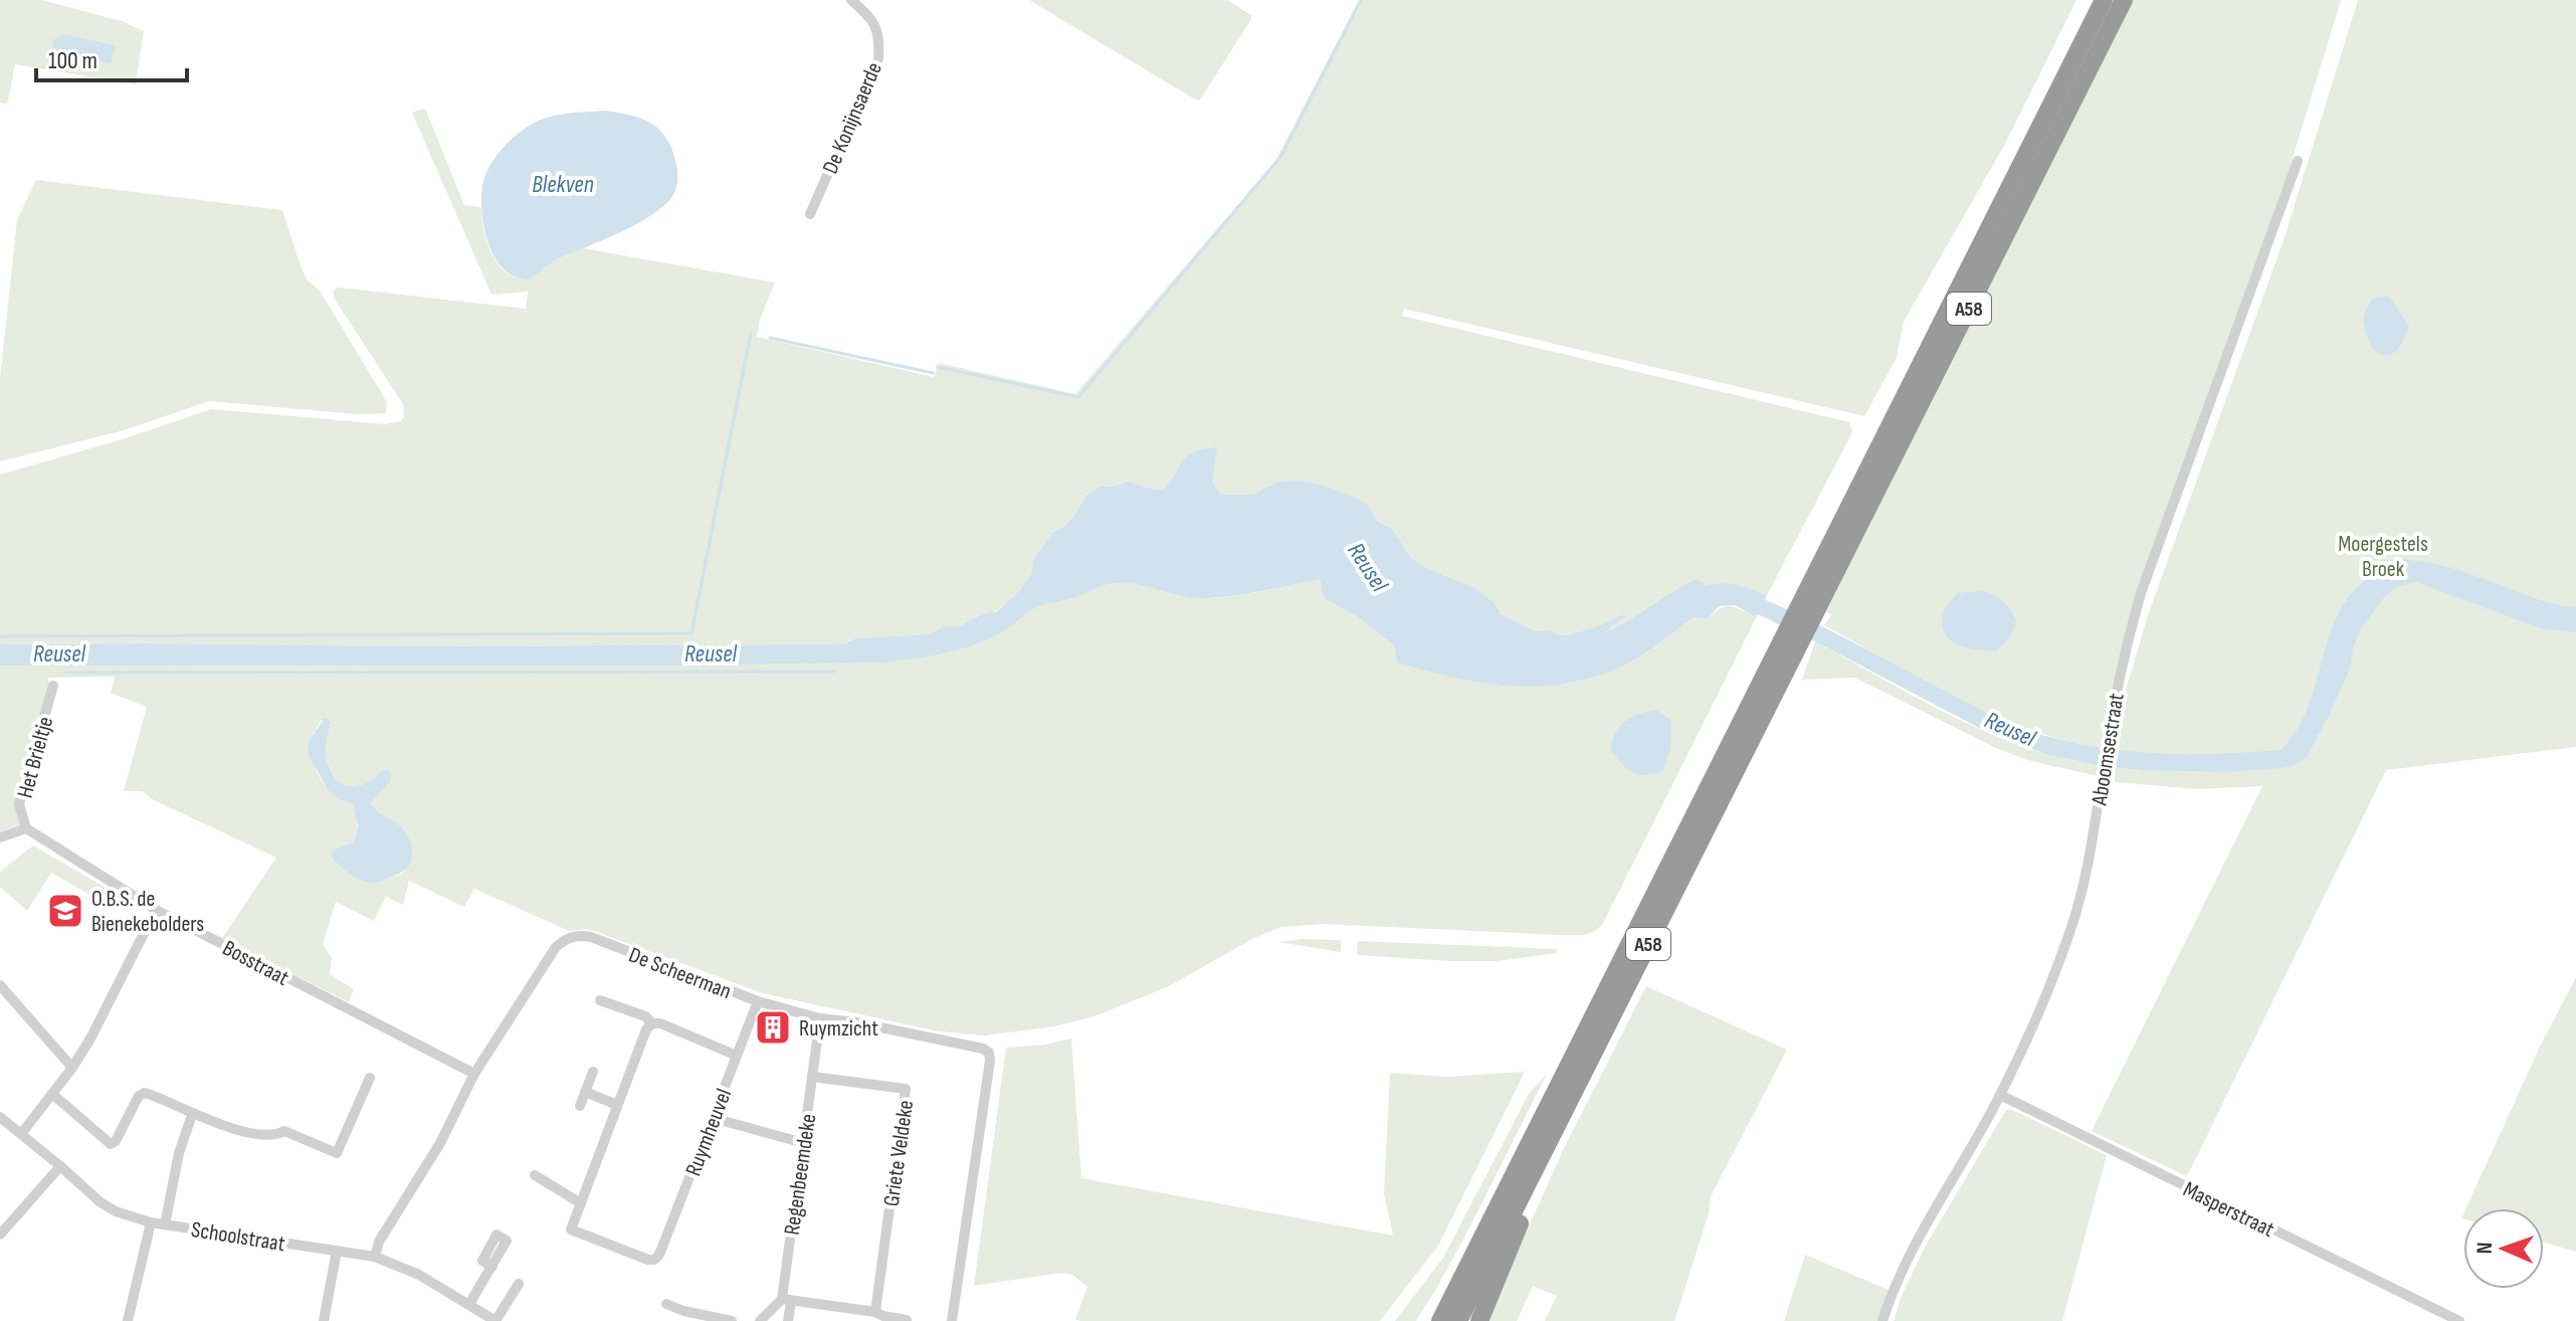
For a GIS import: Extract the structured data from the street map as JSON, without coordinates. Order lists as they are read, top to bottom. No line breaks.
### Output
{"streets":{"highway":["A58"],"street":["De Konijnsaerde","Aboomsestraat","Het Brieltje","Bosstraat","De Scheerman","Ruymheuvel","Griete Veldeke","Regenbeemdeke","Masperstraat","Schoolstraat"]},"crossings":[["Aboomsestraat","Masperstraat"],["Het Brieltje","Bosstraat"],["Bosstraat","De Scheerman"],["De Scheerman","Ruymheuvel"],["De Scheerman","Regenbeemdeke"],["De Scheerman","Schoolstraat"],["Griete Veldeke","Regenbeemdeke"]],"water":["Blekven","Reusel"],"parks":["Moergestels Broek"],"places":{"school or university":["O.B.S. de Bienekebolders"],"building":["Ruymzicht"]},"scale_bar":"100 m","north":"left"}
